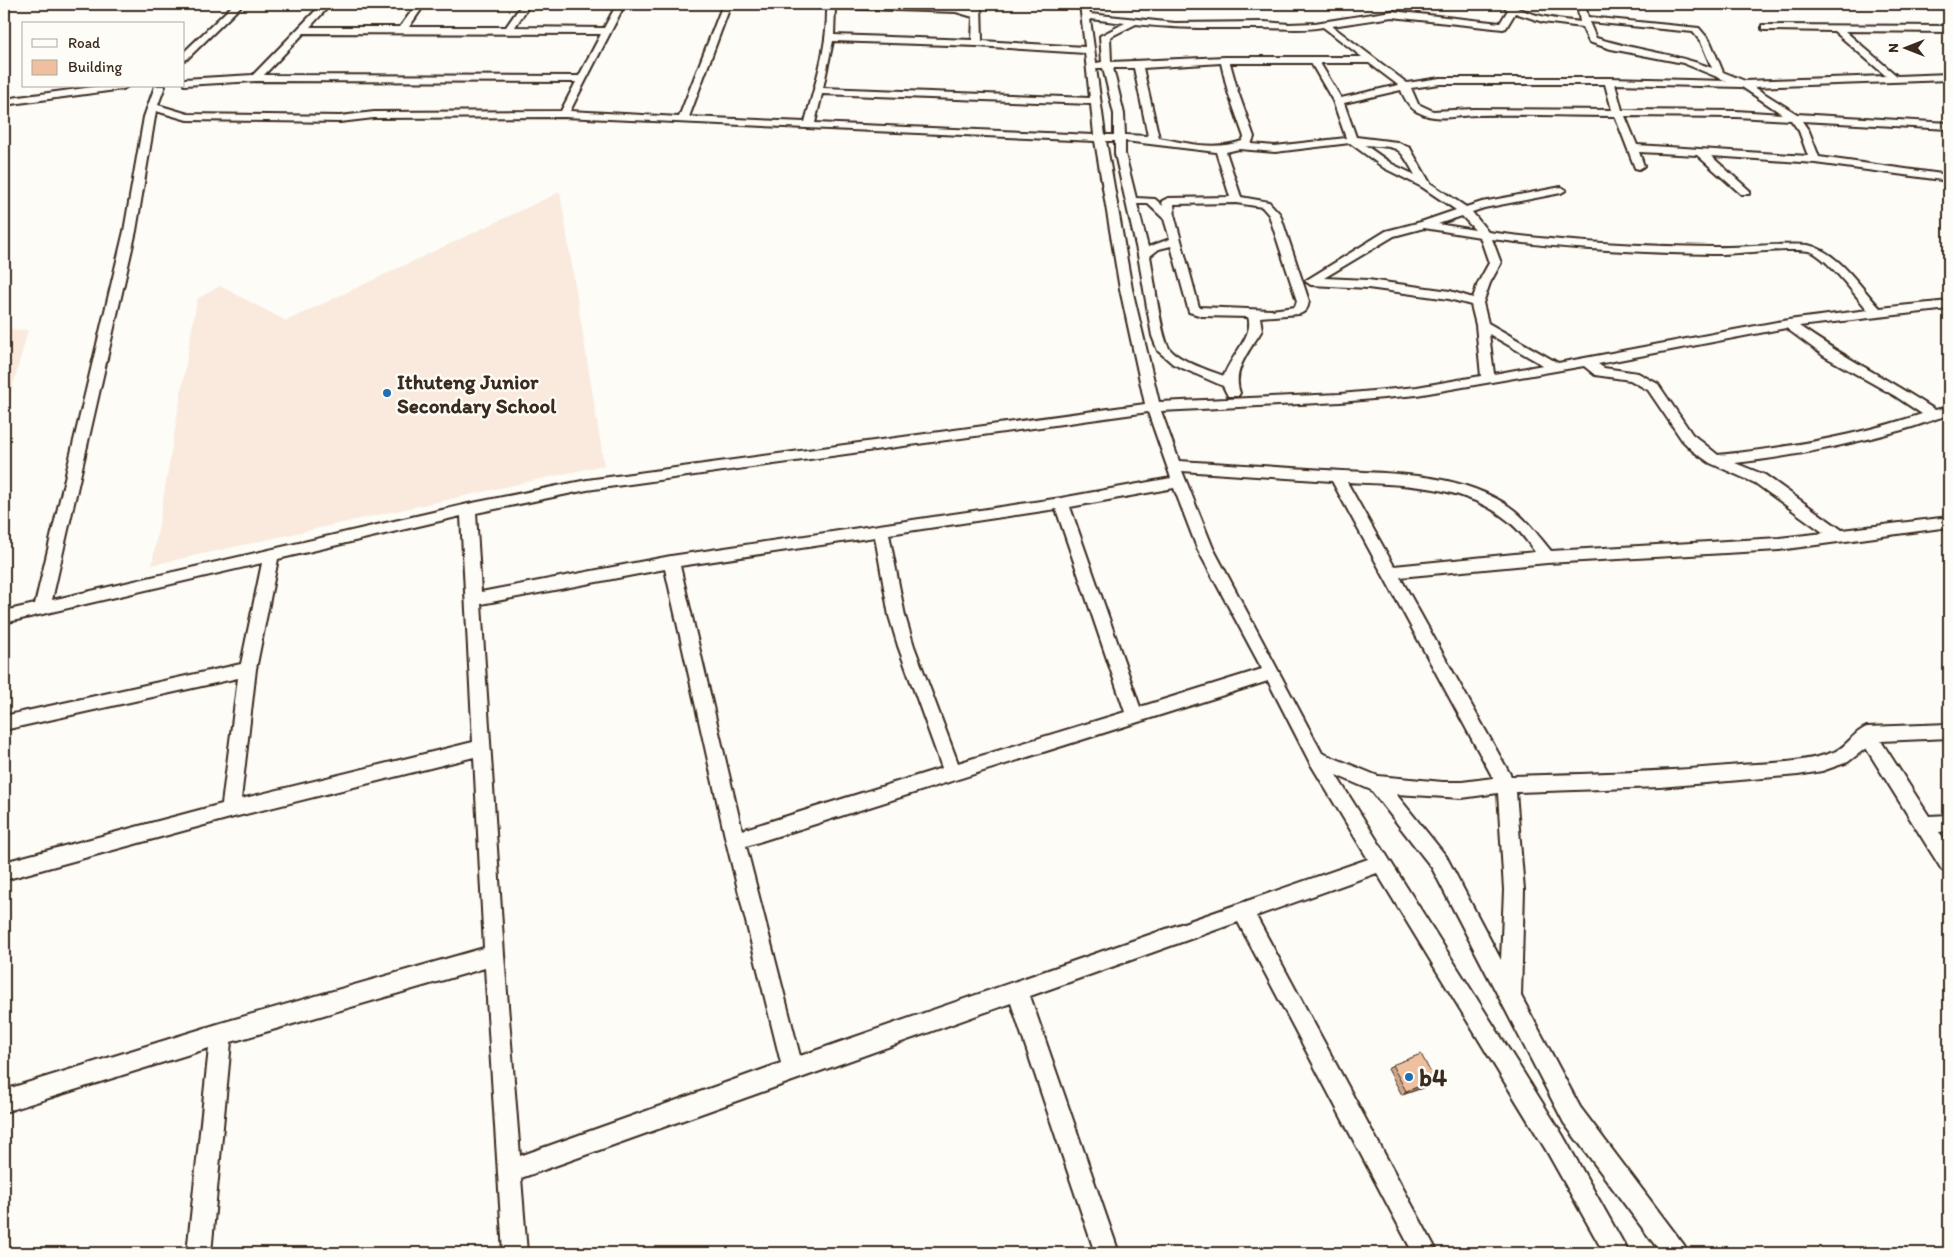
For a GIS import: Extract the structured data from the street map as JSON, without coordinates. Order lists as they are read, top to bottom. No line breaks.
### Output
{"places":["Ithuteng Junior Secondary School","b4"],"legend":["Road","Building"],"north":"left"}
